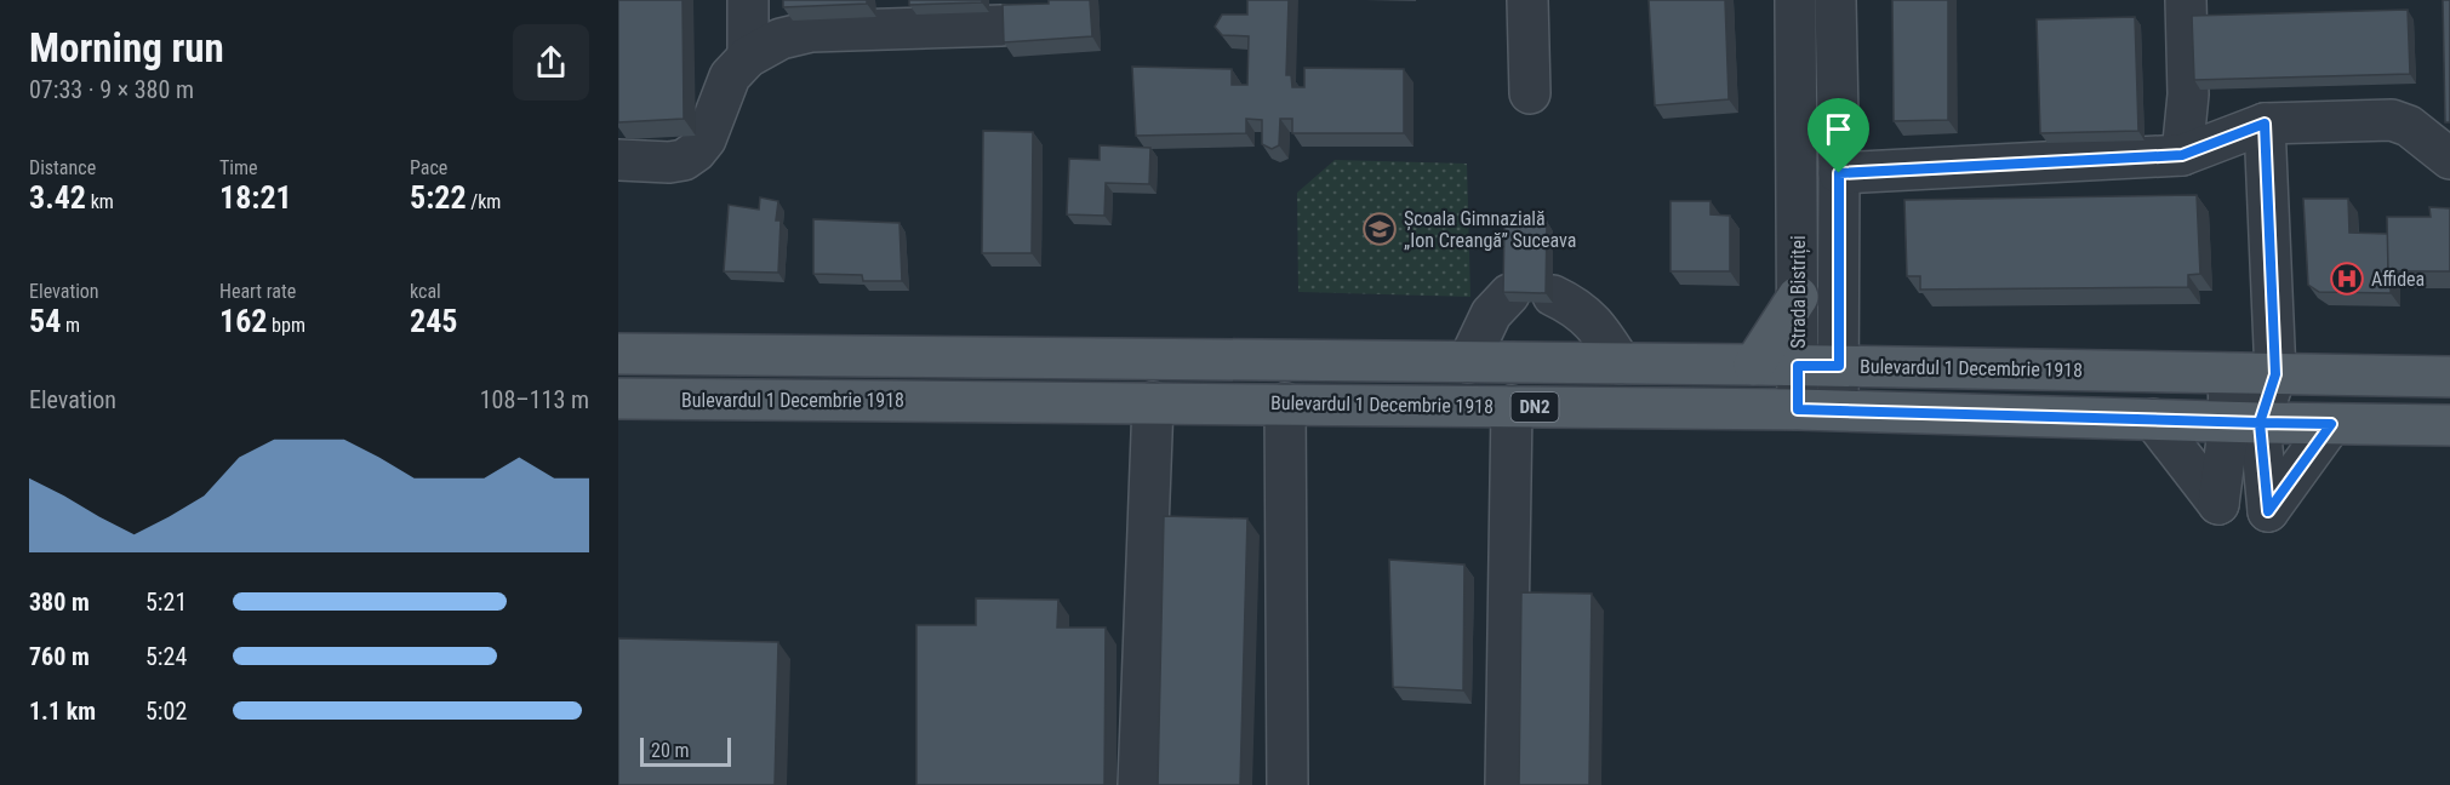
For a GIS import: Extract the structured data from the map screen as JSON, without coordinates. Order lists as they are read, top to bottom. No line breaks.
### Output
{"streets":{"main road":["Bulevardul 1 Decembrie 1918","DN2"],"street":["Strada Bistriței"]},"crossings":[["Strada Bistriței","Bulevardul 1 Decembrie 1918"]],"places":{"school or university":["Școala Gimnazială „Ion Creangă” Suceava"],"hospital":["Affidea"]},"scale_bar":"20 m","page":{"heading":["Morning run","07:33 · 9 × 380 m"],"stats":[["Distance","3.42 km"],["Time","18:21"],["Pace","5:22 /km"],["Elevation","54 m"],["Heart rate","162 bpm"],["kcal","245"]],"chart":["Elevation","108–113 m"],"list":[{"name":"380 m","note":"5:21"},{"name":"760 m","note":"5:24"},{"name":"1.1 km","note":"5:02"}],"scale":"20 m"}}
